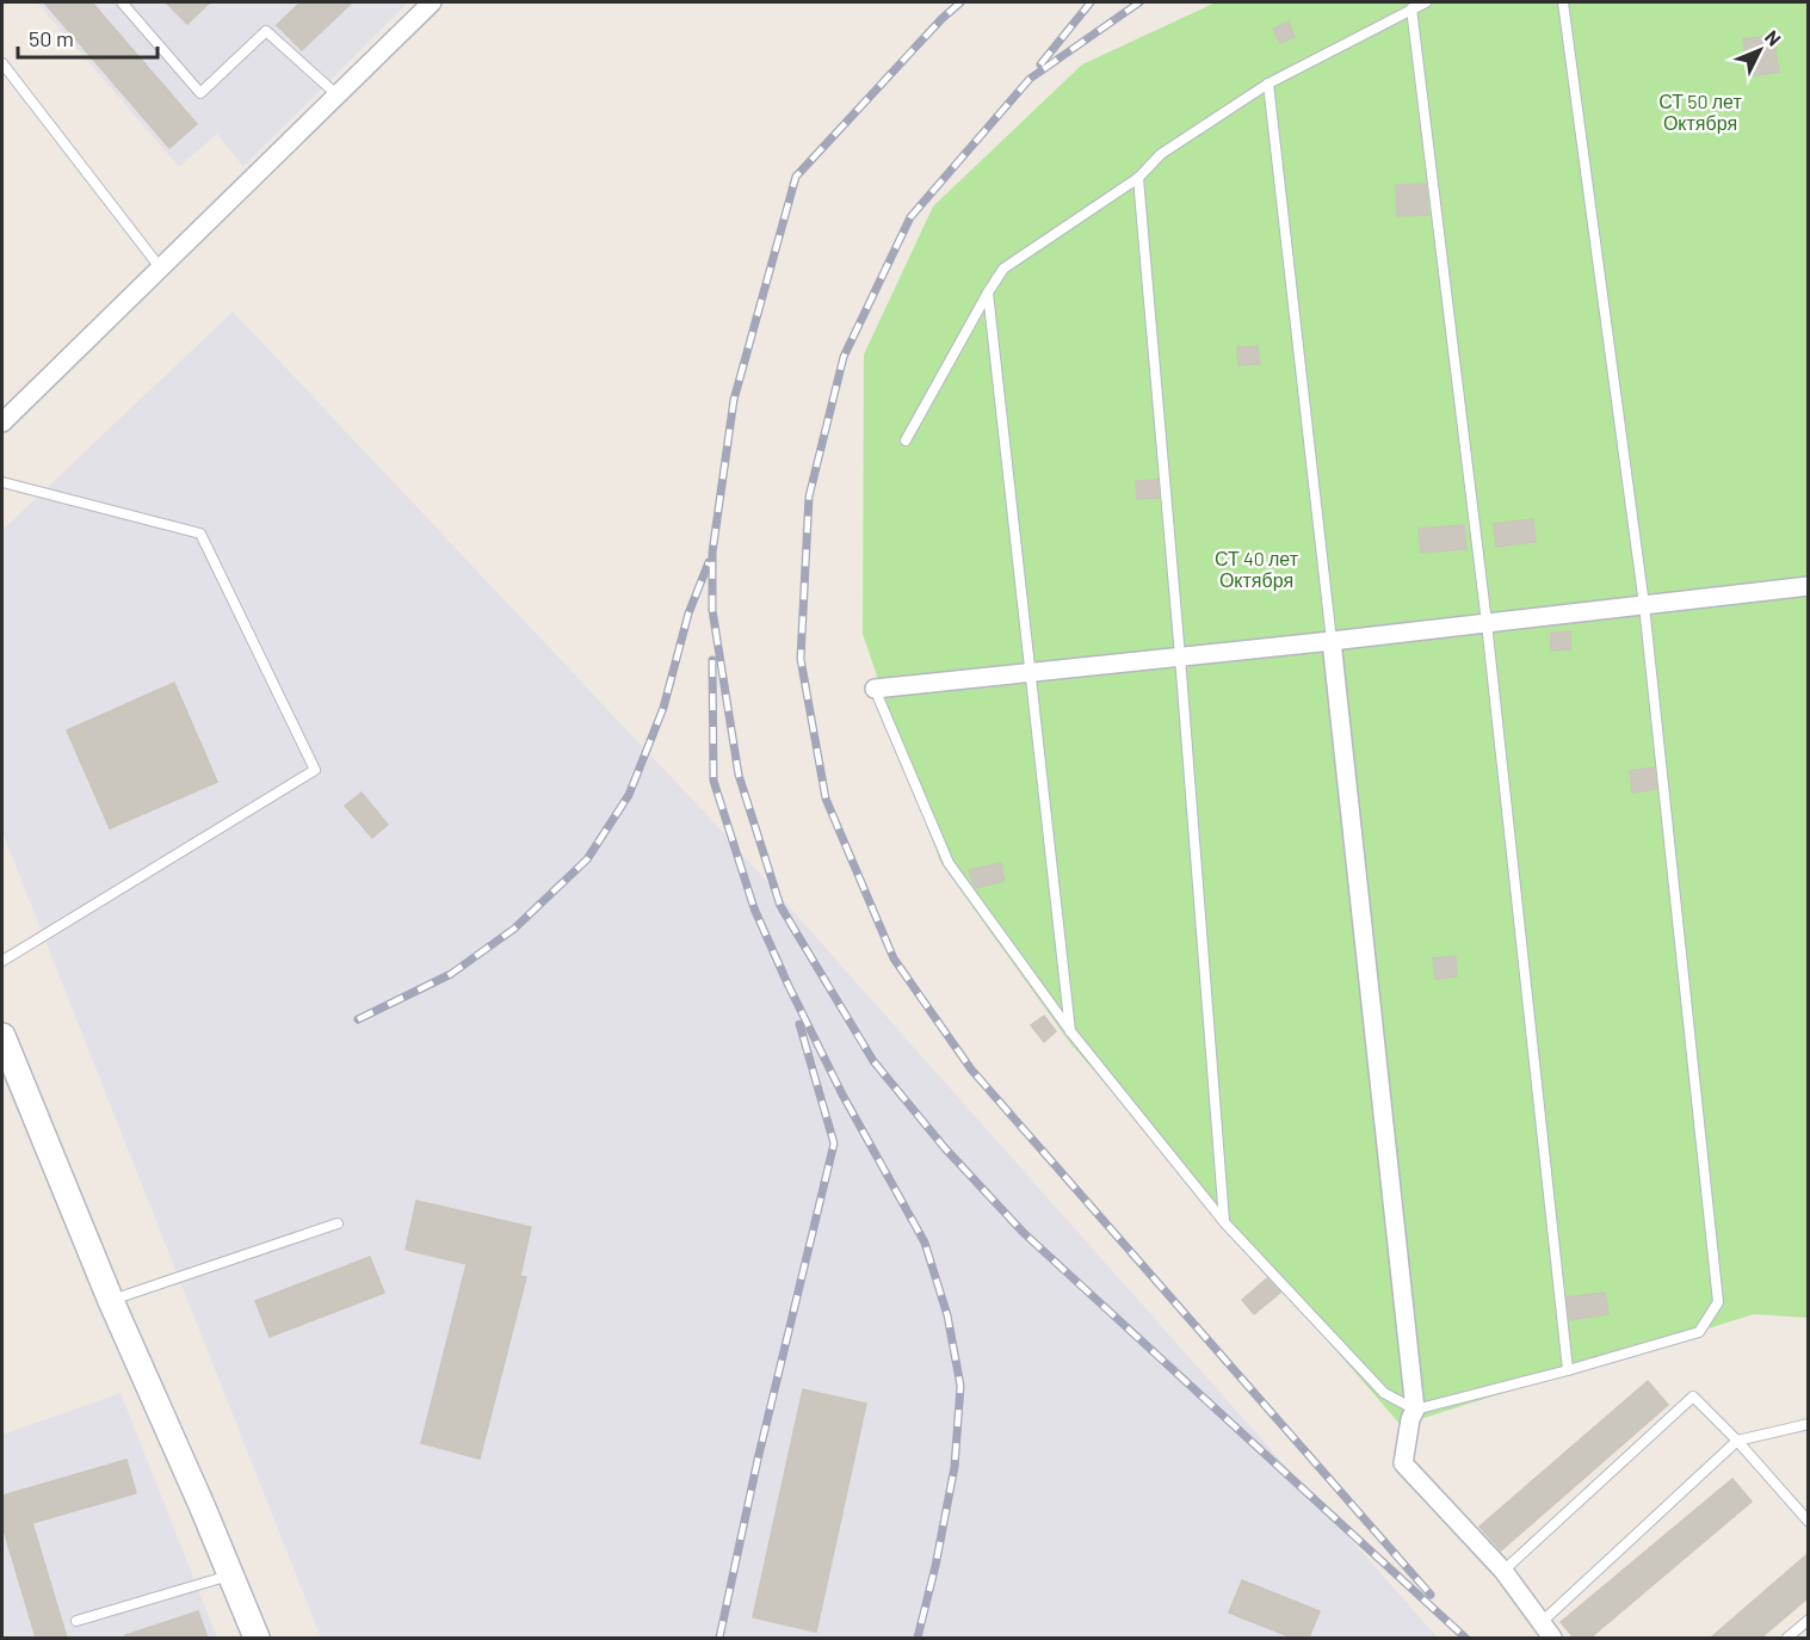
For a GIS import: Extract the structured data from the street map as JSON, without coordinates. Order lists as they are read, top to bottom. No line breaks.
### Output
{"parks":["СТ 50 лет Октября","СТ 40 лет Октября"],"scale_bar":"50 m","north":"top right"}
